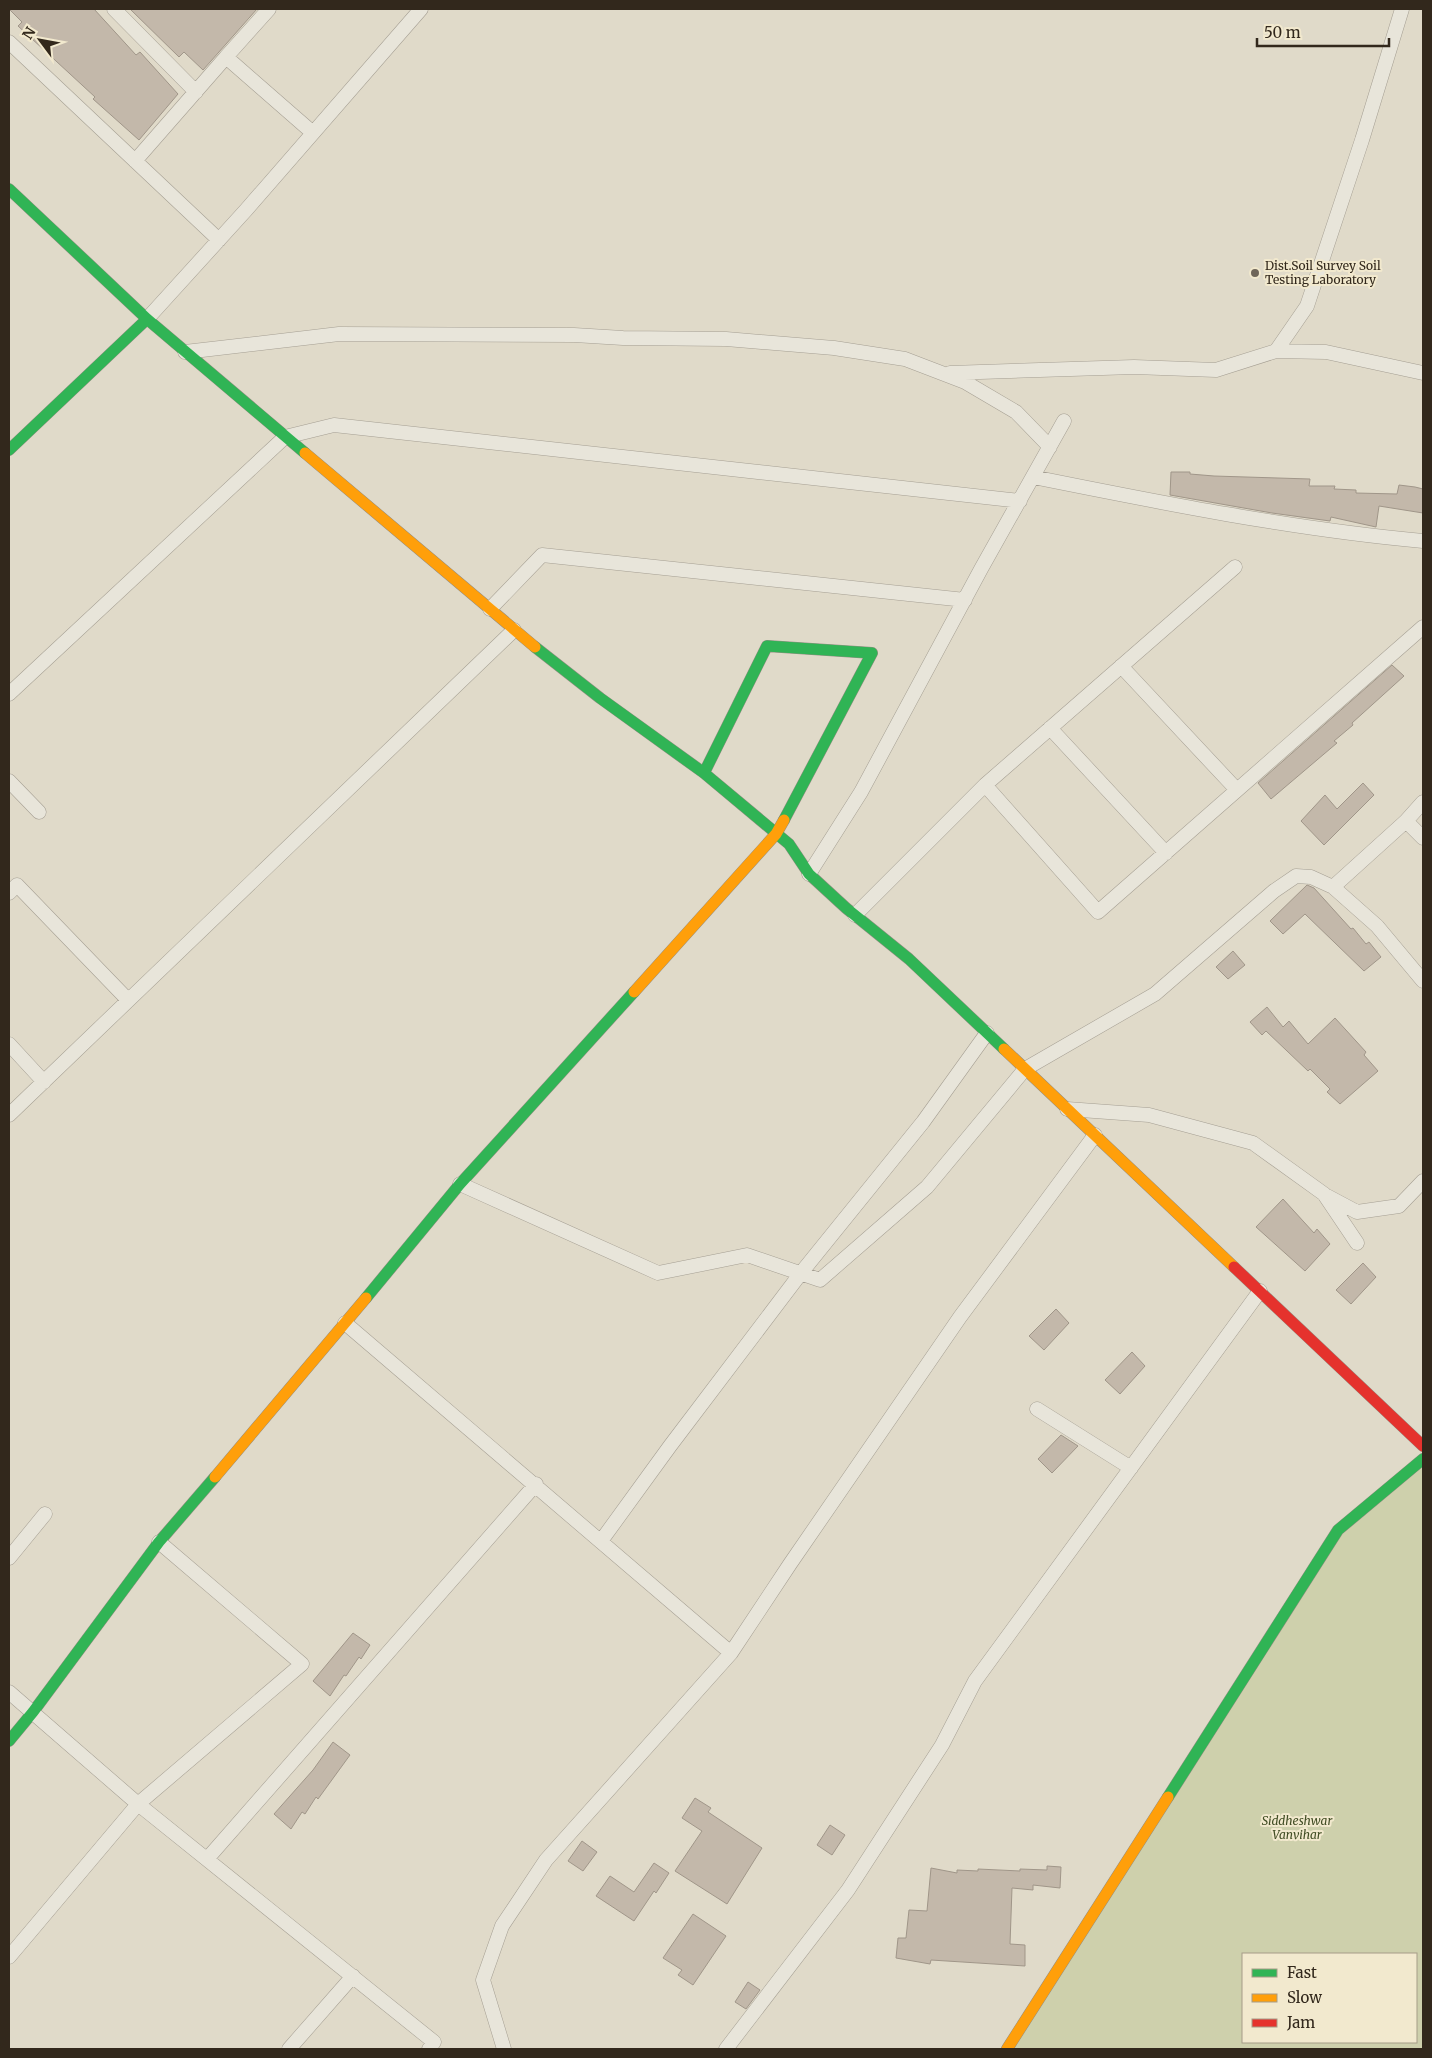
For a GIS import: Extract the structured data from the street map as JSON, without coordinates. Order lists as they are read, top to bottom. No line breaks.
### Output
{"parks":["Siddheshwar Vanvihar"],"places":["Dist.Soil Survey Soil Testing Laboratory"],"legend":["Fast","Slow","Jam"],"scale_bar":"50 m","north":"top left"}
